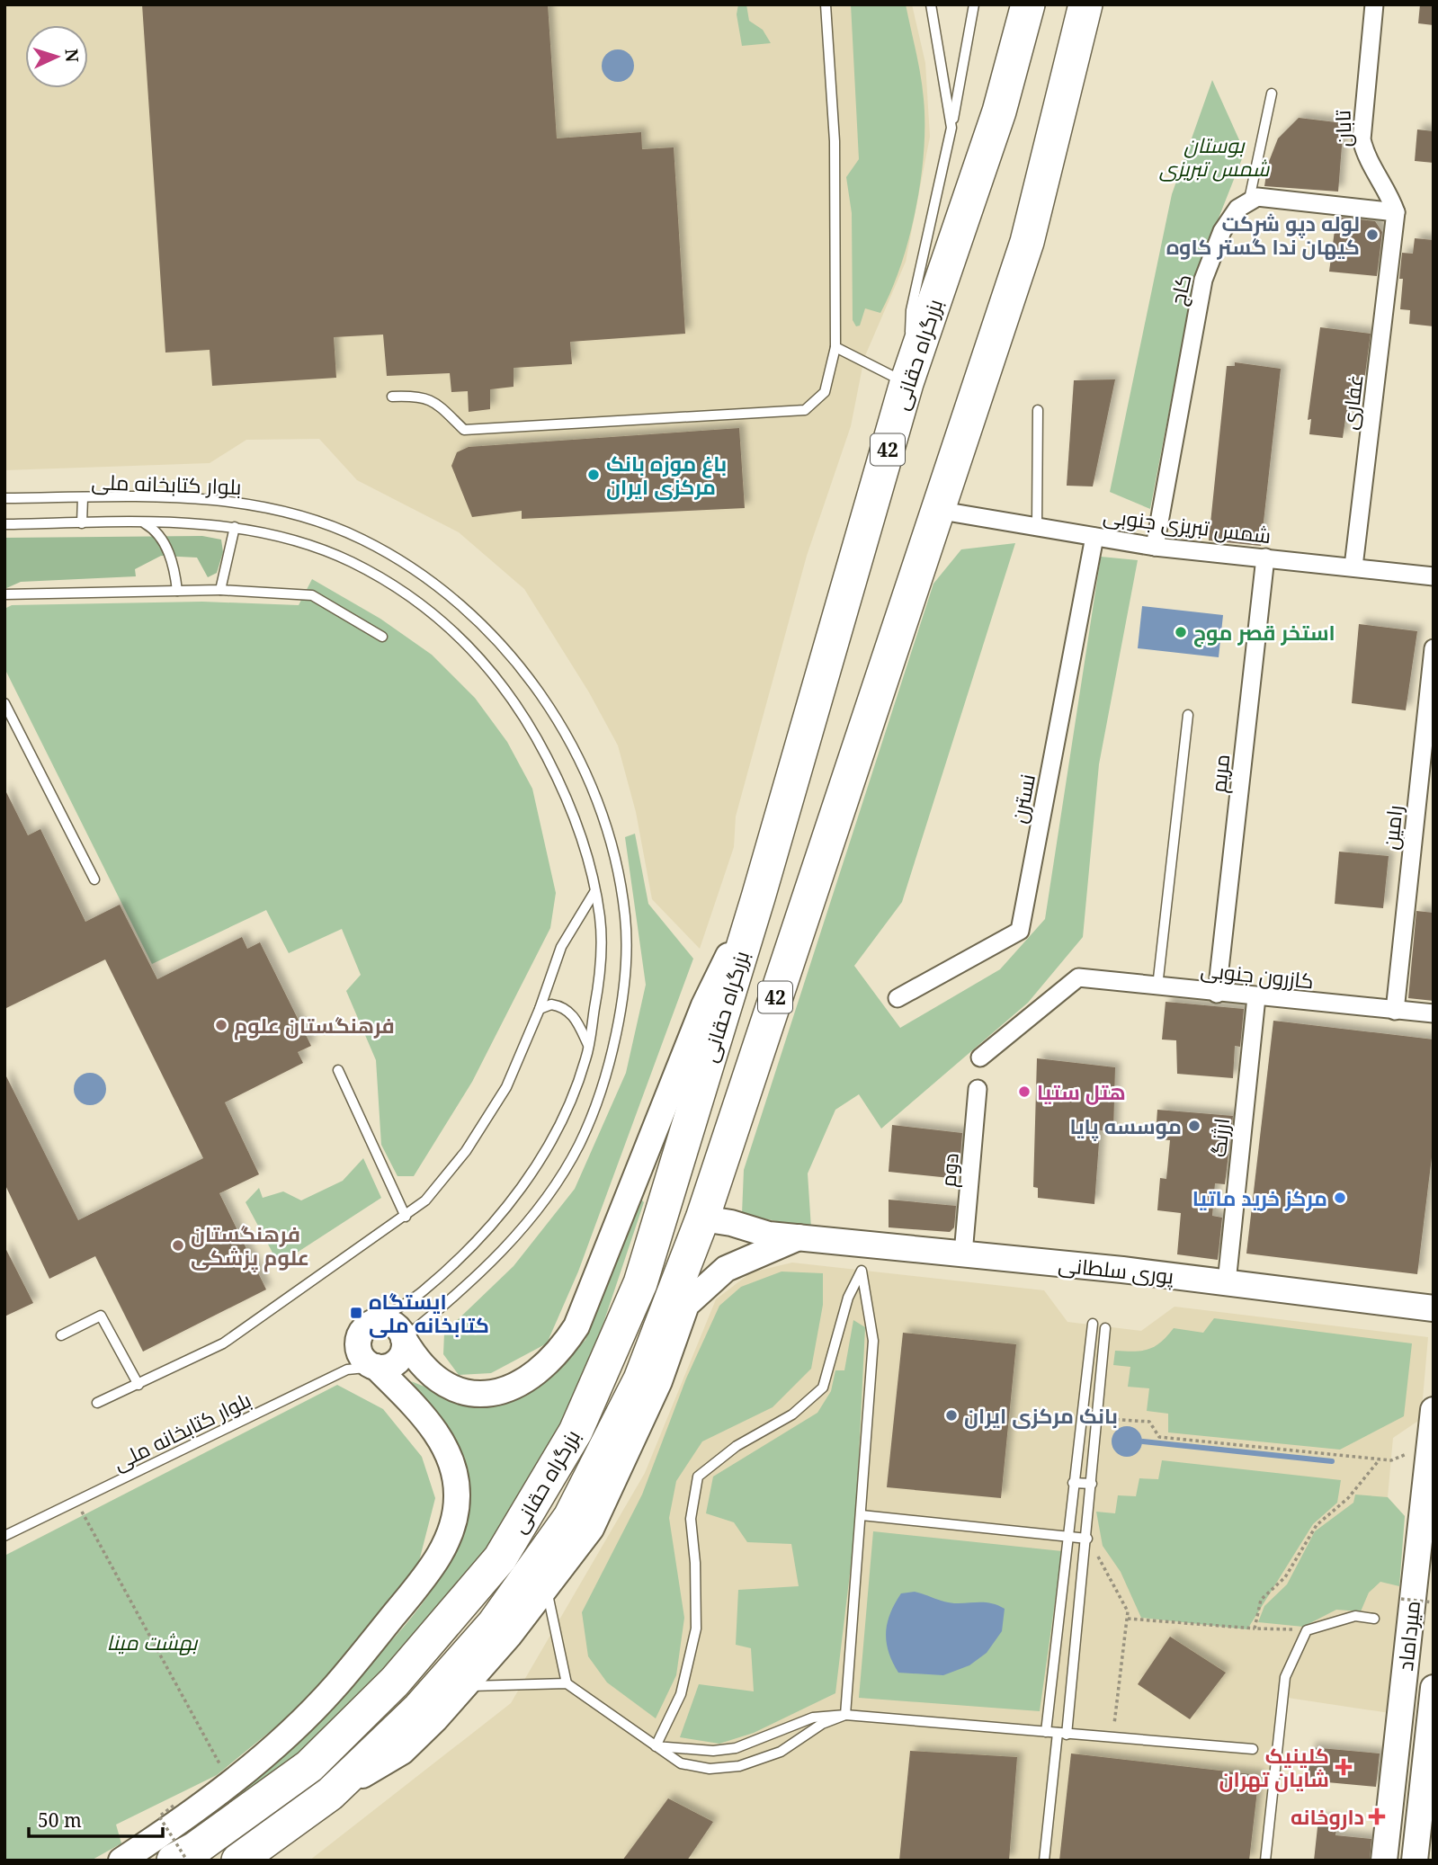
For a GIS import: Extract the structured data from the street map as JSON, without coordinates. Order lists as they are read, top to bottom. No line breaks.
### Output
{"streets":{"highway":["بزرگراه حقانی","42"],"main road":["پوری سلطانی","میرداماد"],"street":["تابان","کاج","غفارى","شمس تبریزی جنوبی","مریم","نسترن","رامین","کازرون جنوبی","ارژنگ","دوم"],"lane":["بلوار کتابخانه ملی"]},"crossings":[["تابان","غفارى"],["کاج","شمس تبریزی جنوبی"],["بزرگراه حقانی","شمس تبریزی جنوبی"],["بزرگراه حقانی","پوری سلطانی"],["غفارى","شمس تبریزی جنوبی"],["شمس تبریزی جنوبی","مریم"],["شمس تبریزی جنوبی","نسترن"],["مریم","کازرون جنوبی"],["رامین","کازرون جنوبی"],["کازرون جنوبی","ارژنگ"],["ارژنگ","پوری سلطانی"],["دوم","پوری سلطانی"]],"parks":["بوستان شمس تبریزی","بهشت مينا"],"places":{"other":["لوله دپو شرکت کیهان ندا گستر کاوه","باغ موزه بانک مرکزی ایران","استخر قصر موج","فرهنگستان علوم","هتل ستیا","موسسه پایا","مرکز خرید ماتیا","فرهنگستان علوم پزشکی","بانک مرکزی ایران"],"transit":["ایستگاه کتابخانه ملی"],"health":["کلینیک شایان تهران","داروخانه"]},"scale_bar":"50 m","north":"right"}
